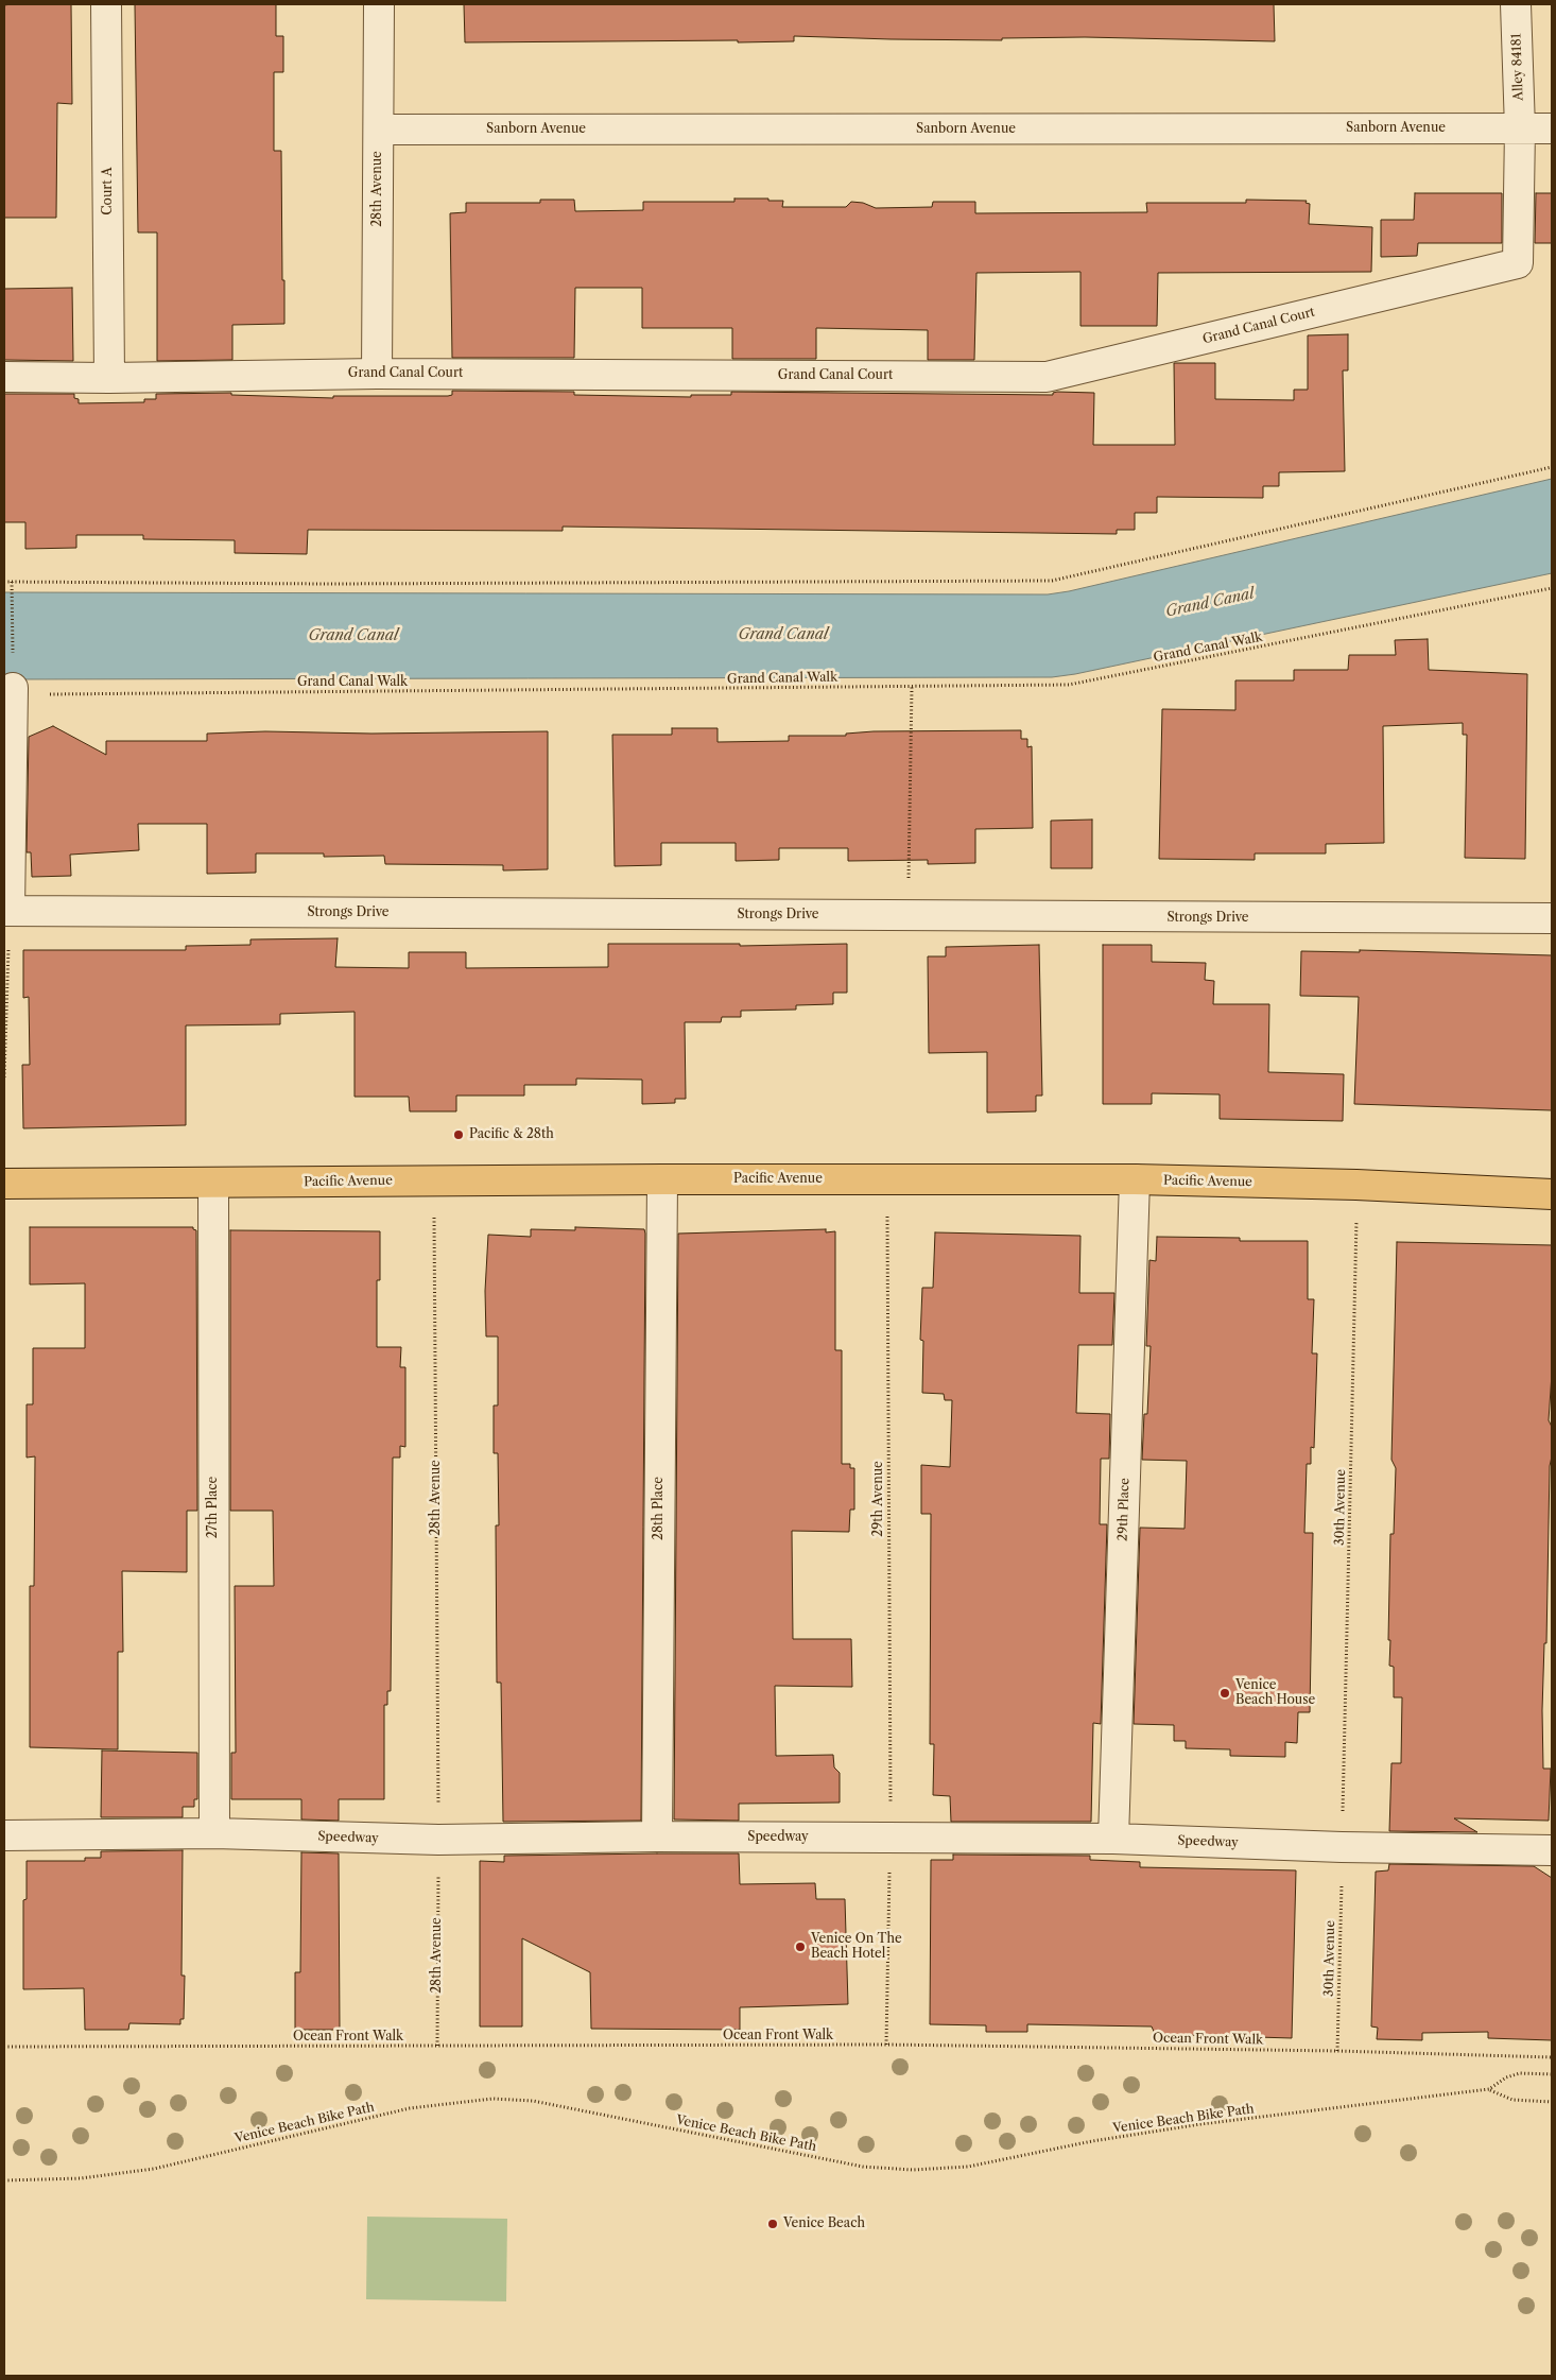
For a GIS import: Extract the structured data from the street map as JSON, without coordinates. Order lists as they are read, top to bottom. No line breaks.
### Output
{"streets":{"main road":["Pacific Avenue"],"street":["Alley 84181","Sanborn Avenue","28th Avenue","Court A","Grand Canal Court","Strongs Drive","27th Place","28th Place","29th Place","Speedway"],"path":["Grand Canal Walk","29th Avenue","30th Avenue","Ocean Front Walk","Venice Beach Bike Path"]},"crossings":[["Alley 84181","Sanborn Avenue"],["Alley 84181","Grand Canal Court"],["Sanborn Avenue","28th Avenue"],["Sanborn Avenue","Grand Canal Court"],["28th Avenue","Grand Canal Court"],["28th Avenue","Pacific Avenue"],["28th Avenue","Ocean Front Walk"],["Court A","Grand Canal Court"],["Pacific Avenue","29th Avenue"],["Pacific Avenue","27th Place"],["Pacific Avenue","30th Avenue"],["Pacific Avenue","28th Place"],["Pacific Avenue","29th Place"],["27th Place","Speedway"],["30th Avenue","Ocean Front Walk"],["28th Place","Speedway"],["29th Place","Speedway"]],"water":["Grand Canal"],"places":["Pacific & 28th","Venice Beach House","Venice On The Beach Hotel","Venice Beach"]}
